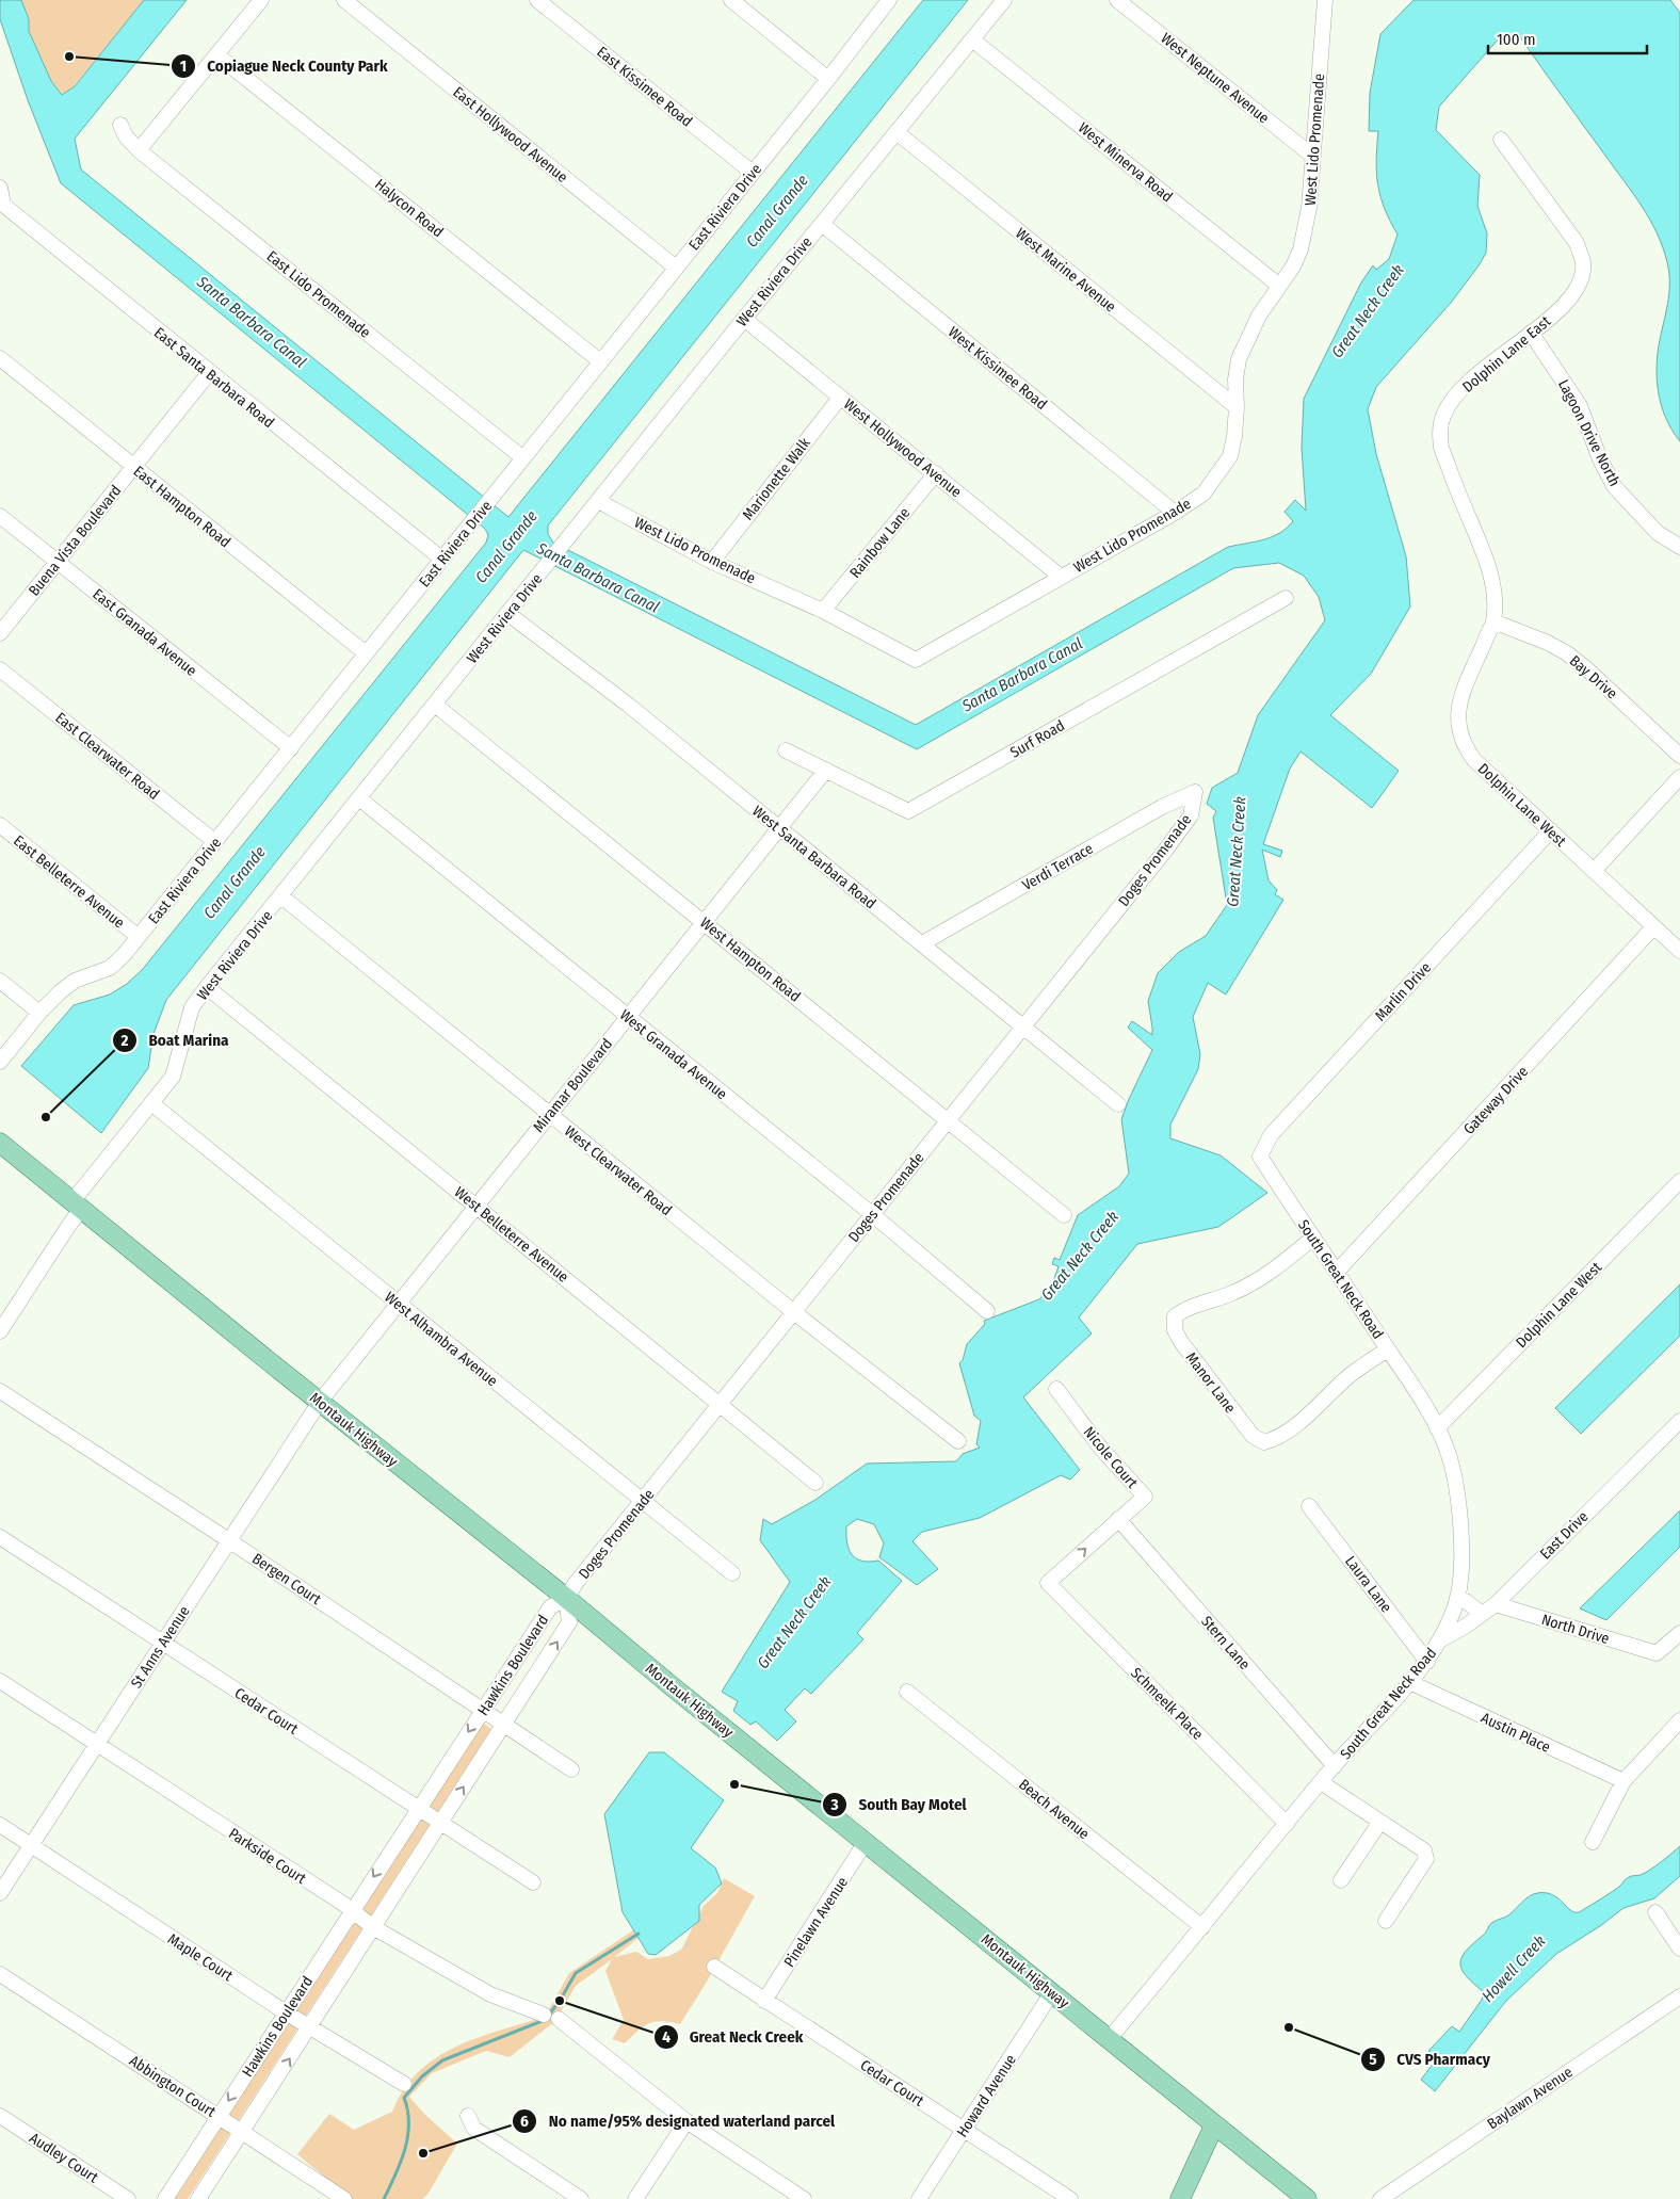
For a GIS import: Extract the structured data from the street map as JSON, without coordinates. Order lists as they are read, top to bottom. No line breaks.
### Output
{"streets":{"main road":["Montauk Highway"],"street":["West Neptune Avenue","East Kissimee Road","East Hollywood Avenue","West Lido Promenade","West Minerva Road","East Riviera Drive","Halycon Road","West Marine Avenue","West Riviera Drive","East Lido Promenade","Dolphin Lane East","West Kissimee Road","East Santa Barbara Road","Lagoon Drive North","West Hollywood Avenue","Marionette Walk","East Hampton Road","Buena Vista Boulevard","Rainbow Lane","East Granada Avenue","Bay Drive","Surf Road","East Clearwater Road","Dolphin Lane West","West Santa Barbara Road","Doges Promenade","Verdi Terrace","East Belleterre Avenue","West Hampton Road","Marlin Drive","West Granada Avenue","Miramar Boulevard","Gateway Drive","West Clearwater Road","West Belleterre Avenue","South Great Neck Road","West Alhambra Avenue","Manor Lane","Nicole Court","East Drive","Bergen Court","Laura Lane","North Drive","Stern Lane","St Anns Avenue","Hawkins Boulevard","Schmeelk Place","Cedar Court","Austin Place","Beach Avenue","Parkside Court","Pinelawn Avenue","Maple Court","Abbington Court","Howard Avenue","Baylawn Avenue","Audley Court"]},"crossings":[["West Neptune Avenue","West Lido Promenade"],["East Kissimee Road","East Riviera Drive"],["East Hollywood Avenue","East Riviera Drive"],["West Lido Promenade","West Minerva Road"],["West Lido Promenade","West Marine Avenue"],["West Lido Promenade","West Riviera Drive"],["West Lido Promenade","West Kissimee Road"],["West Lido Promenade","West Hollywood Avenue"],["West Lido Promenade","Marionette Walk"],["West Lido Promenade","Rainbow Lane"],["West Minerva Road","West Riviera Drive"],["East Riviera Drive","Halycon Road"],["East Riviera Drive","East Lido Promenade"],["East Riviera Drive","East Santa Barbara Road"],["East Riviera Drive","East Hampton Road"],["East Riviera Drive","East Granada Avenue"],["East Riviera Drive","East Clearwater Road"],["East Riviera Drive","East Belleterre Avenue"],["West Marine Avenue","West Riviera Drive"],["West Riviera Drive","West Kissimee Road"],["West Riviera Drive","West Hollywood Avenue"],["West Riviera Drive","West Santa Barbara Road"],["West Riviera Drive","West Hampton Road"],["West Riviera Drive","West Granada Avenue"],["West Riviera Drive","West Clearwater Road"],["West Riviera Drive","West Belleterre Avenue"],["West Riviera Drive","West Alhambra Avenue"],["West Riviera Drive","Montauk Highway"],["Dolphin Lane East","Lagoon Drive North"],["Dolphin Lane East","Bay Drive"],["Dolphin Lane East","Dolphin Lane West"],["East Santa Barbara Road","Buena Vista Boulevard"],["West Hollywood Avenue","Marionette Walk"],["West Hollywood Avenue","Rainbow Lane"],["East Hampton Road","Buena Vista Boulevard"],["Buena Vista Boulevard","East Granada Avenue"],["Bay Drive","Dolphin Lane West"],["Surf Road","Miramar Boulevard"],["Dolphin Lane West","Marlin Drive"],["Dolphin Lane West","Gateway Drive"],["Dolphin Lane West","South Great Neck Road"],["West Santa Barbara Road","Doges Promenade"],["West Santa Barbara Road","Verdi Terrace"],["West Santa Barbara Road","Miramar Boulevard"],["Doges Promenade","Verdi Terrace"],["Doges Promenade","West Hampton Road"],["Doges Promenade","West Granada Avenue"],["Doges Promenade","West Clearwater Road"],["Doges Promenade","West Belleterre Avenue"],["Doges Promenade","West Alhambra Avenue"],["Doges Promenade","Montauk Highway"],["Doges Promenade","Hawkins Boulevard"],["West Hampton Road","Miramar Boulevard"],["Marlin Drive","South Great Neck Road"],["West Granada Avenue","Miramar Boulevard"],["Miramar Boulevard","West Clearwater Road"],["Miramar Boulevard","West Belleterre Avenue"],["Miramar Boulevard","West Alhambra Avenue"],["Miramar Boulevard","Montauk Highway"],["Miramar Boulevard","St Anns Avenue"],["Gateway Drive","South Great Neck Road"],["South Great Neck Road","Manor Lane"],["South Great Neck Road","Montauk Highway"],["South Great Neck Road","East Drive"],["South Great Neck Road","Laura Lane"],["South Great Neck Road","Stern Lane"],["South Great Neck Road","Schmeelk Place"],["South Great Neck Road","Austin Place"],["South Great Neck Road","Beach Avenue"],["Montauk Highway","St Anns Avenue"],["Montauk Highway","Hawkins Boulevard"],["Montauk Highway","Pinelawn Avenue"],["Montauk Highway","Howard Avenue"],["Nicole Court","Stern Lane"],["Nicole Court","Schmeelk Place"],["East Drive","North Drive"],["Bergen Court","St Anns Avenue"],["Bergen Court","Hawkins Boulevard"],["Stern Lane","Schmeelk Place"],["St Anns Avenue","Cedar Court"],["St Anns Avenue","Parkside Court"],["St Anns Avenue","Maple Court"],["Hawkins Boulevard","Cedar Court"],["Hawkins Boulevard","Parkside Court"],["Hawkins Boulevard","Maple Court"],["Hawkins Boulevard","Abbington Court"],["Cedar Court","Pinelawn Avenue"],["Cedar Court","Howard Avenue"]],"one_way":["Schmeelk Place"],"water":["Canal Grande","Great Neck Creek","Santa Barbara Canal","Howell Creek"],"places":["Copiague Neck County Park","Boat Marina","South Bay Motel","Great Neck Creek","CVS Pharmacy","No name/95% designated waterland parcel"],"scale_bar":"100 m"}
